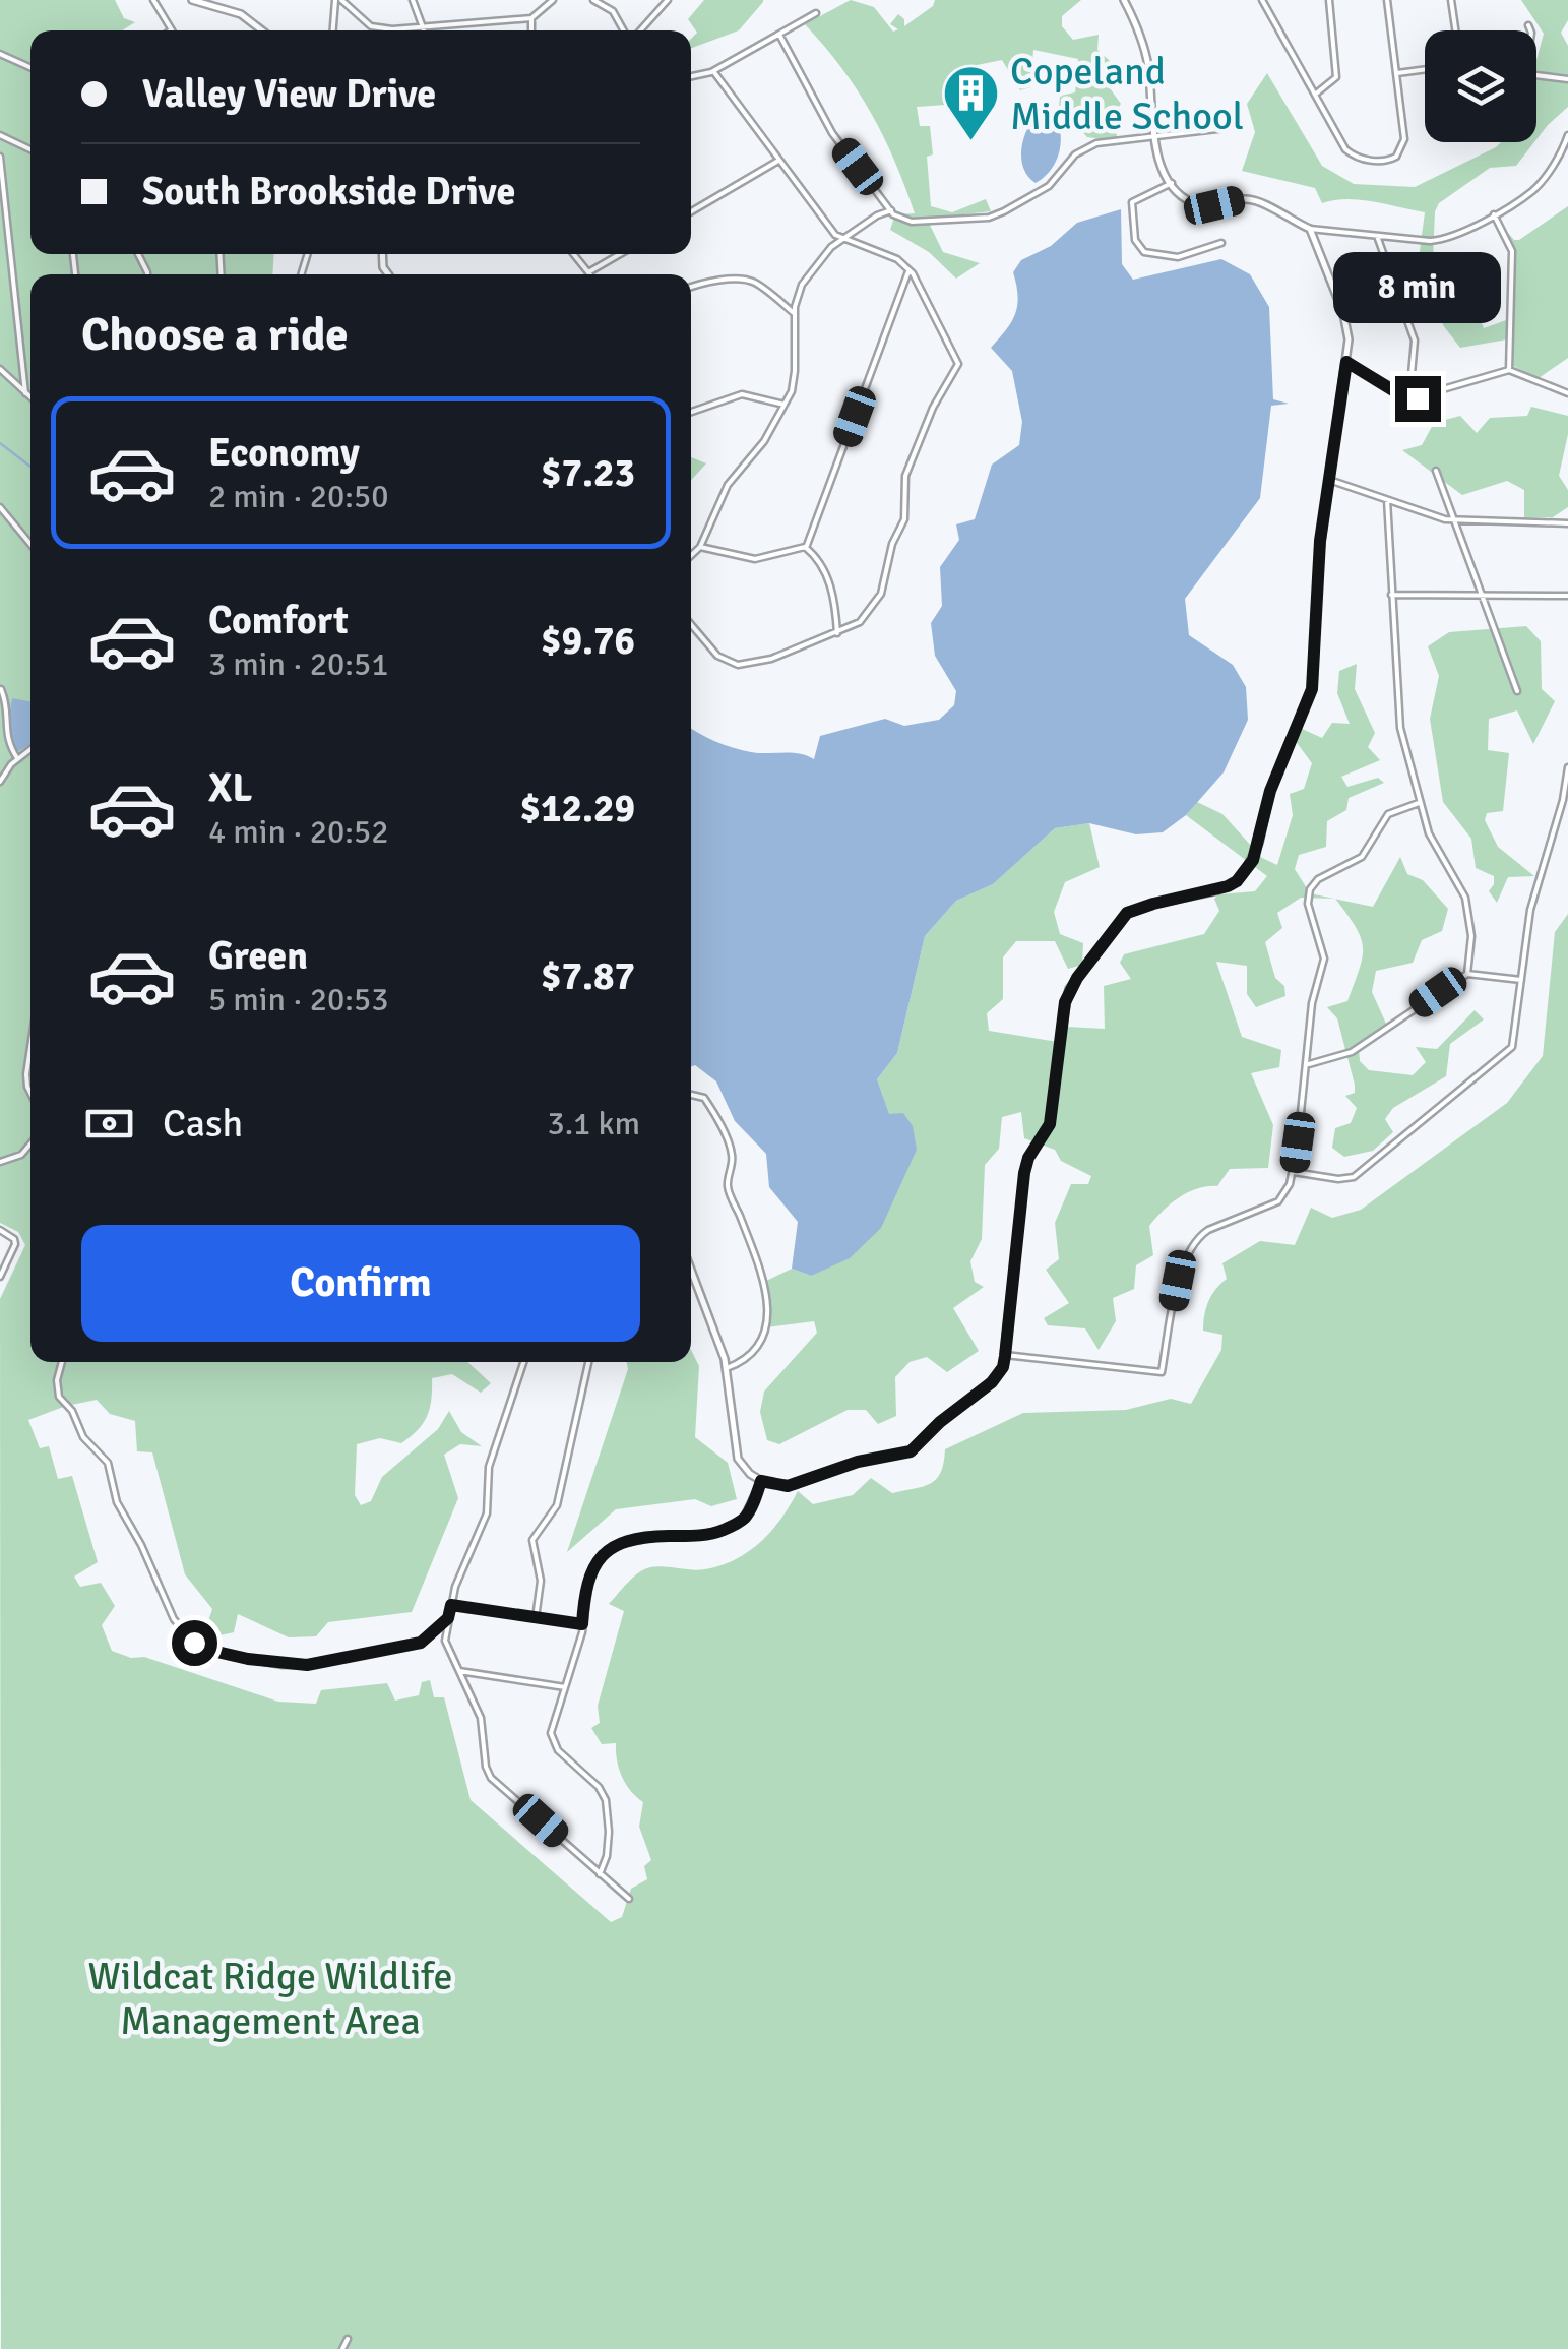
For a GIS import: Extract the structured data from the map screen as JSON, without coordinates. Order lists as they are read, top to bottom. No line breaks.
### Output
{"parks":["Wildcat Ridge Wildlife Management Area"],"places":{"building":["Copeland Middle School"]},"page":{"banner":["Valley View Drive","South Brookside Drive"],"bubble":"8 min","heading":"Choose a ride","list":[{"name":"Economy","note":"2 min · 20:50","value":"$7.23"},{"name":"Comfort","note":"3 min · 20:51","value":"$9.76"},{"name":"XL","note":"4 min · 20:52","value":"$12.29"},{"name":"Green","note":"5 min · 20:53","value":"$7.87"}],"pay":["Cash","3.1 km"],"buttons":"Confirm"}}
